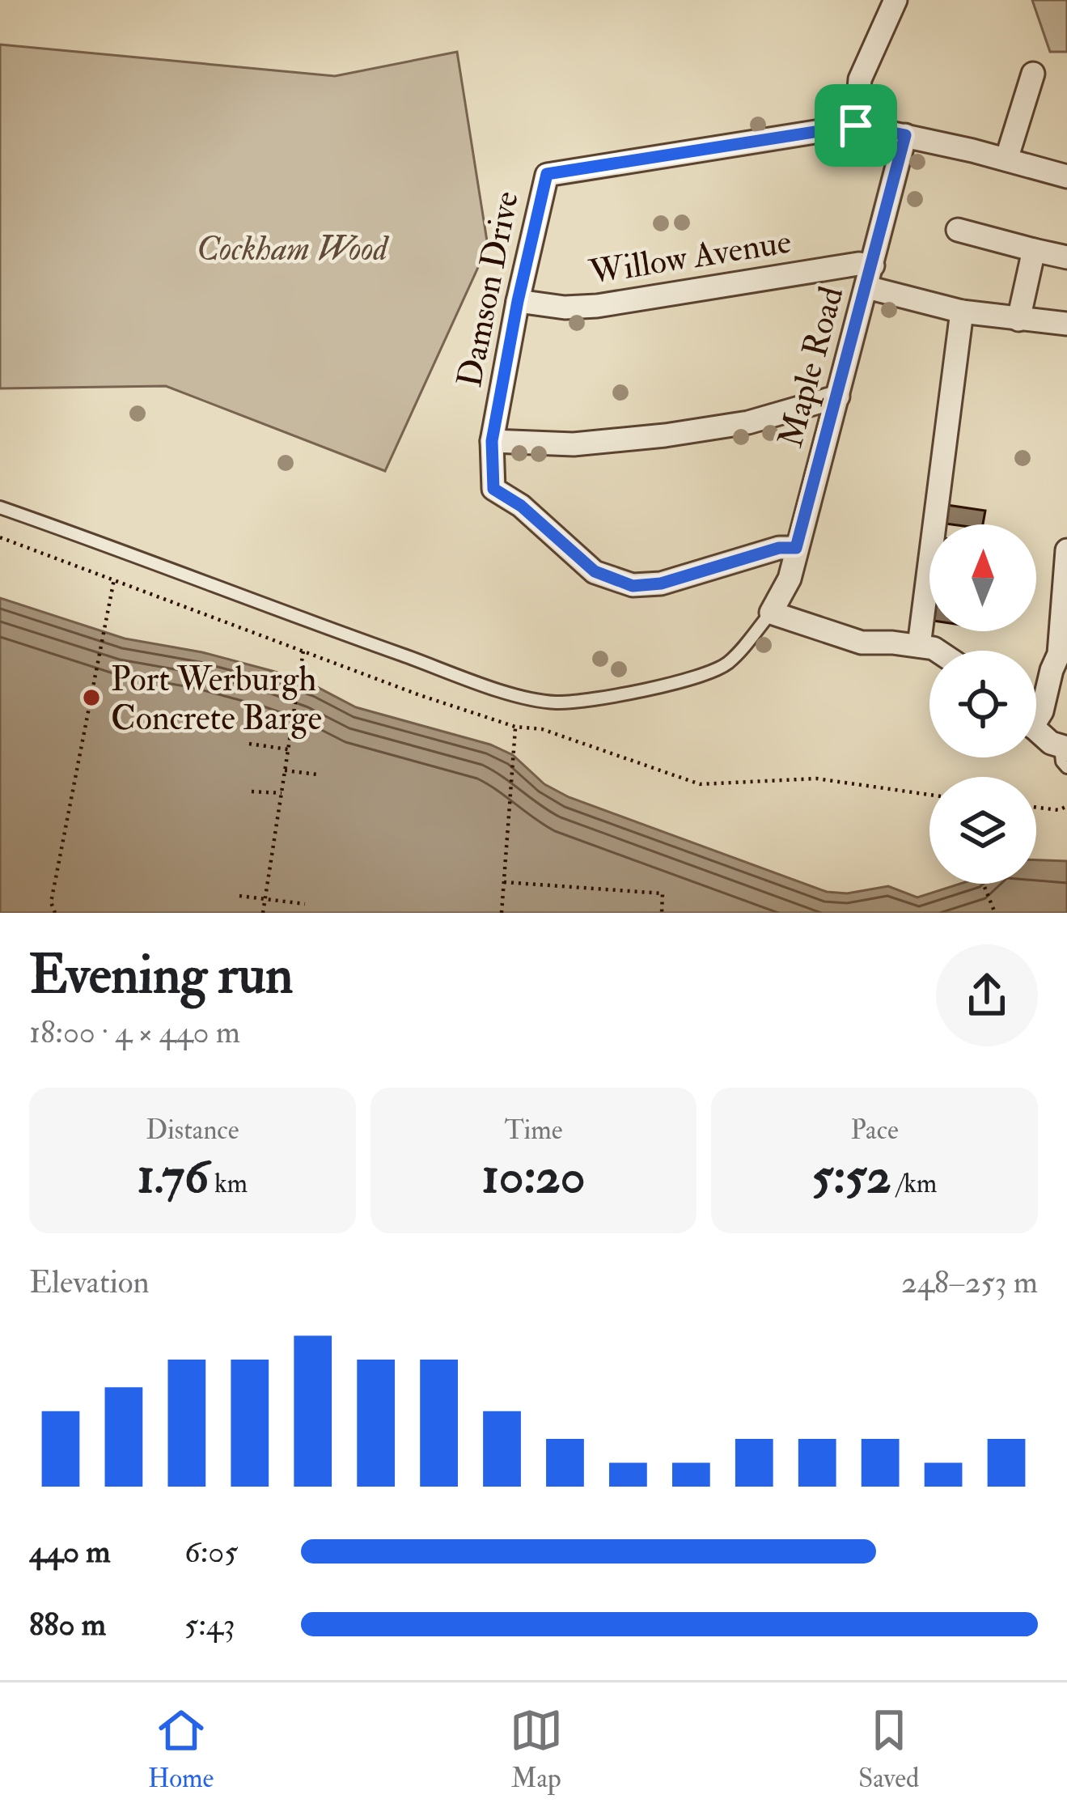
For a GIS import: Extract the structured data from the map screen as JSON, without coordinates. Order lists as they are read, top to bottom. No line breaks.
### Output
{"streets":{"street":["Willow Avenue","Damson Drive","Maple Road"]},"crossings":[["Willow Avenue","Damson Drive"],["Willow Avenue","Maple Road"],["Damson Drive","Maple Road"]],"parks":["Cockham Wood"],"places":["Port Werburgh Concrete Barge"],"north":"top","page":{"heading":["Evening run","18:00 · 4 × 440 m"],"stats":[["Distance","1.76 km"],["Time","10:20"],["Pace","5:52 /km"]],"chart":["Elevation","248–253 m"],"list":[{"name":"440 m","note":"6:05"},{"name":"880 m","note":"5:43"}],"tabs":["Home","Map","Saved"]}}
